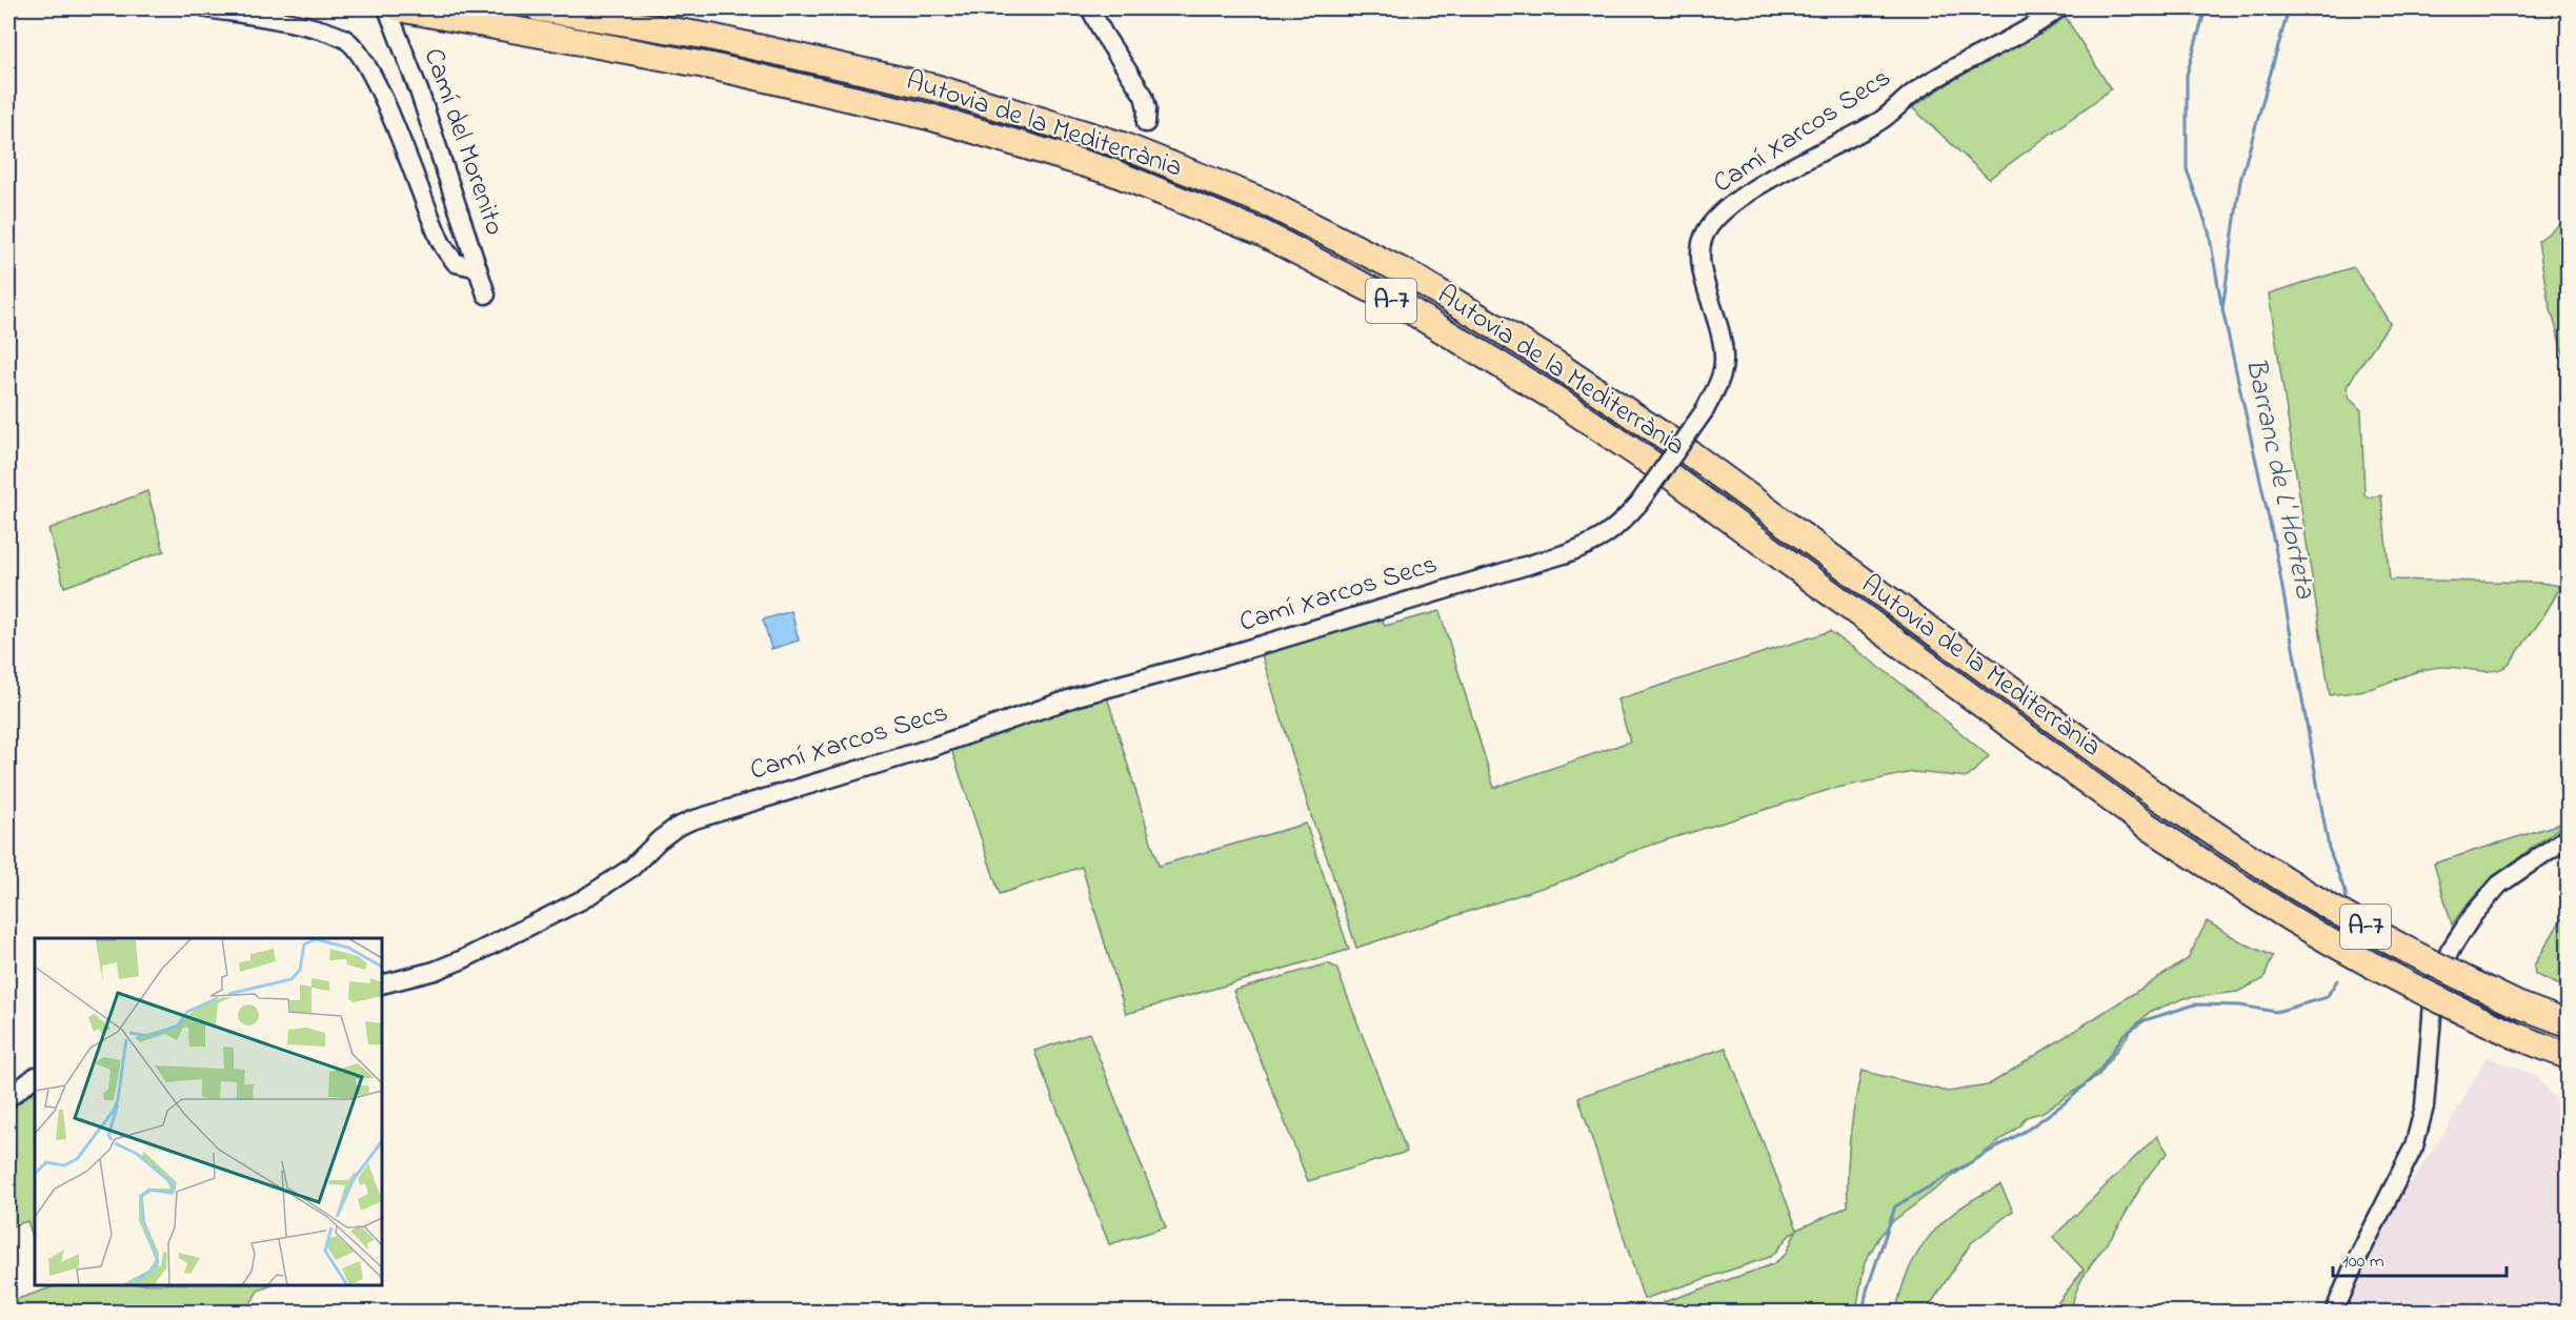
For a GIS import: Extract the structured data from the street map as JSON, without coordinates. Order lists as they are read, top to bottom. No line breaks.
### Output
{"streets":{"highway":["Autovia de la Mediterrània","A-7"],"street":["Camí Xarcos Secs","Camí del Morenito"]},"water":["Barranc de L' Horteta"],"scale_bar":"100 m"}
